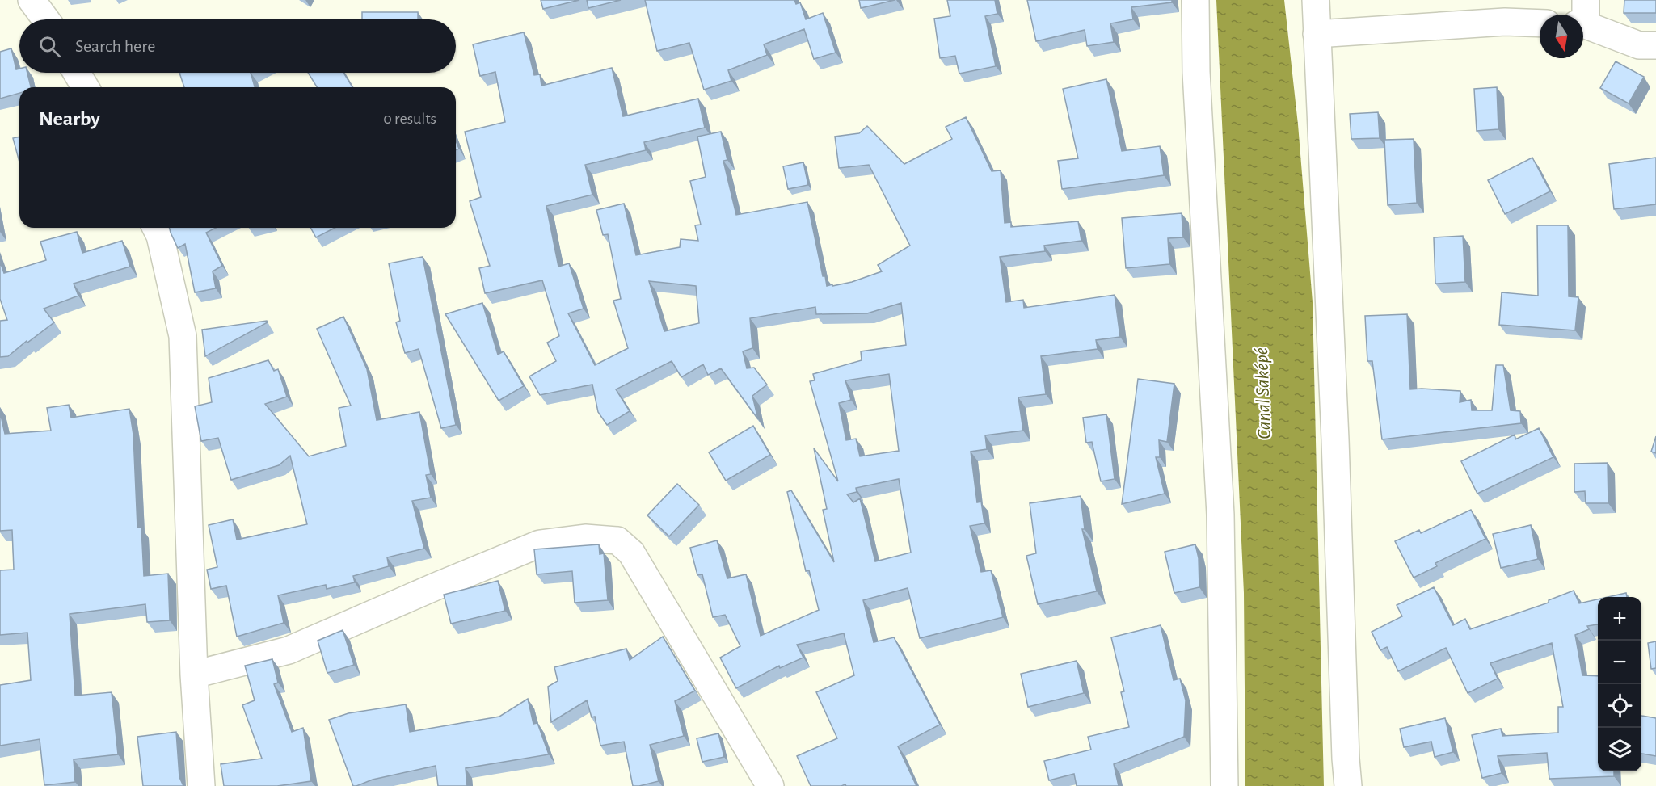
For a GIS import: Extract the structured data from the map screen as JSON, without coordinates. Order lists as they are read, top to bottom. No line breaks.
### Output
{"water":["Canal Saképé"],"north":"bottom","page":{"search":"Search here","heading":["Nearby","0 results"],"map_buttons":["+","−"]}}
